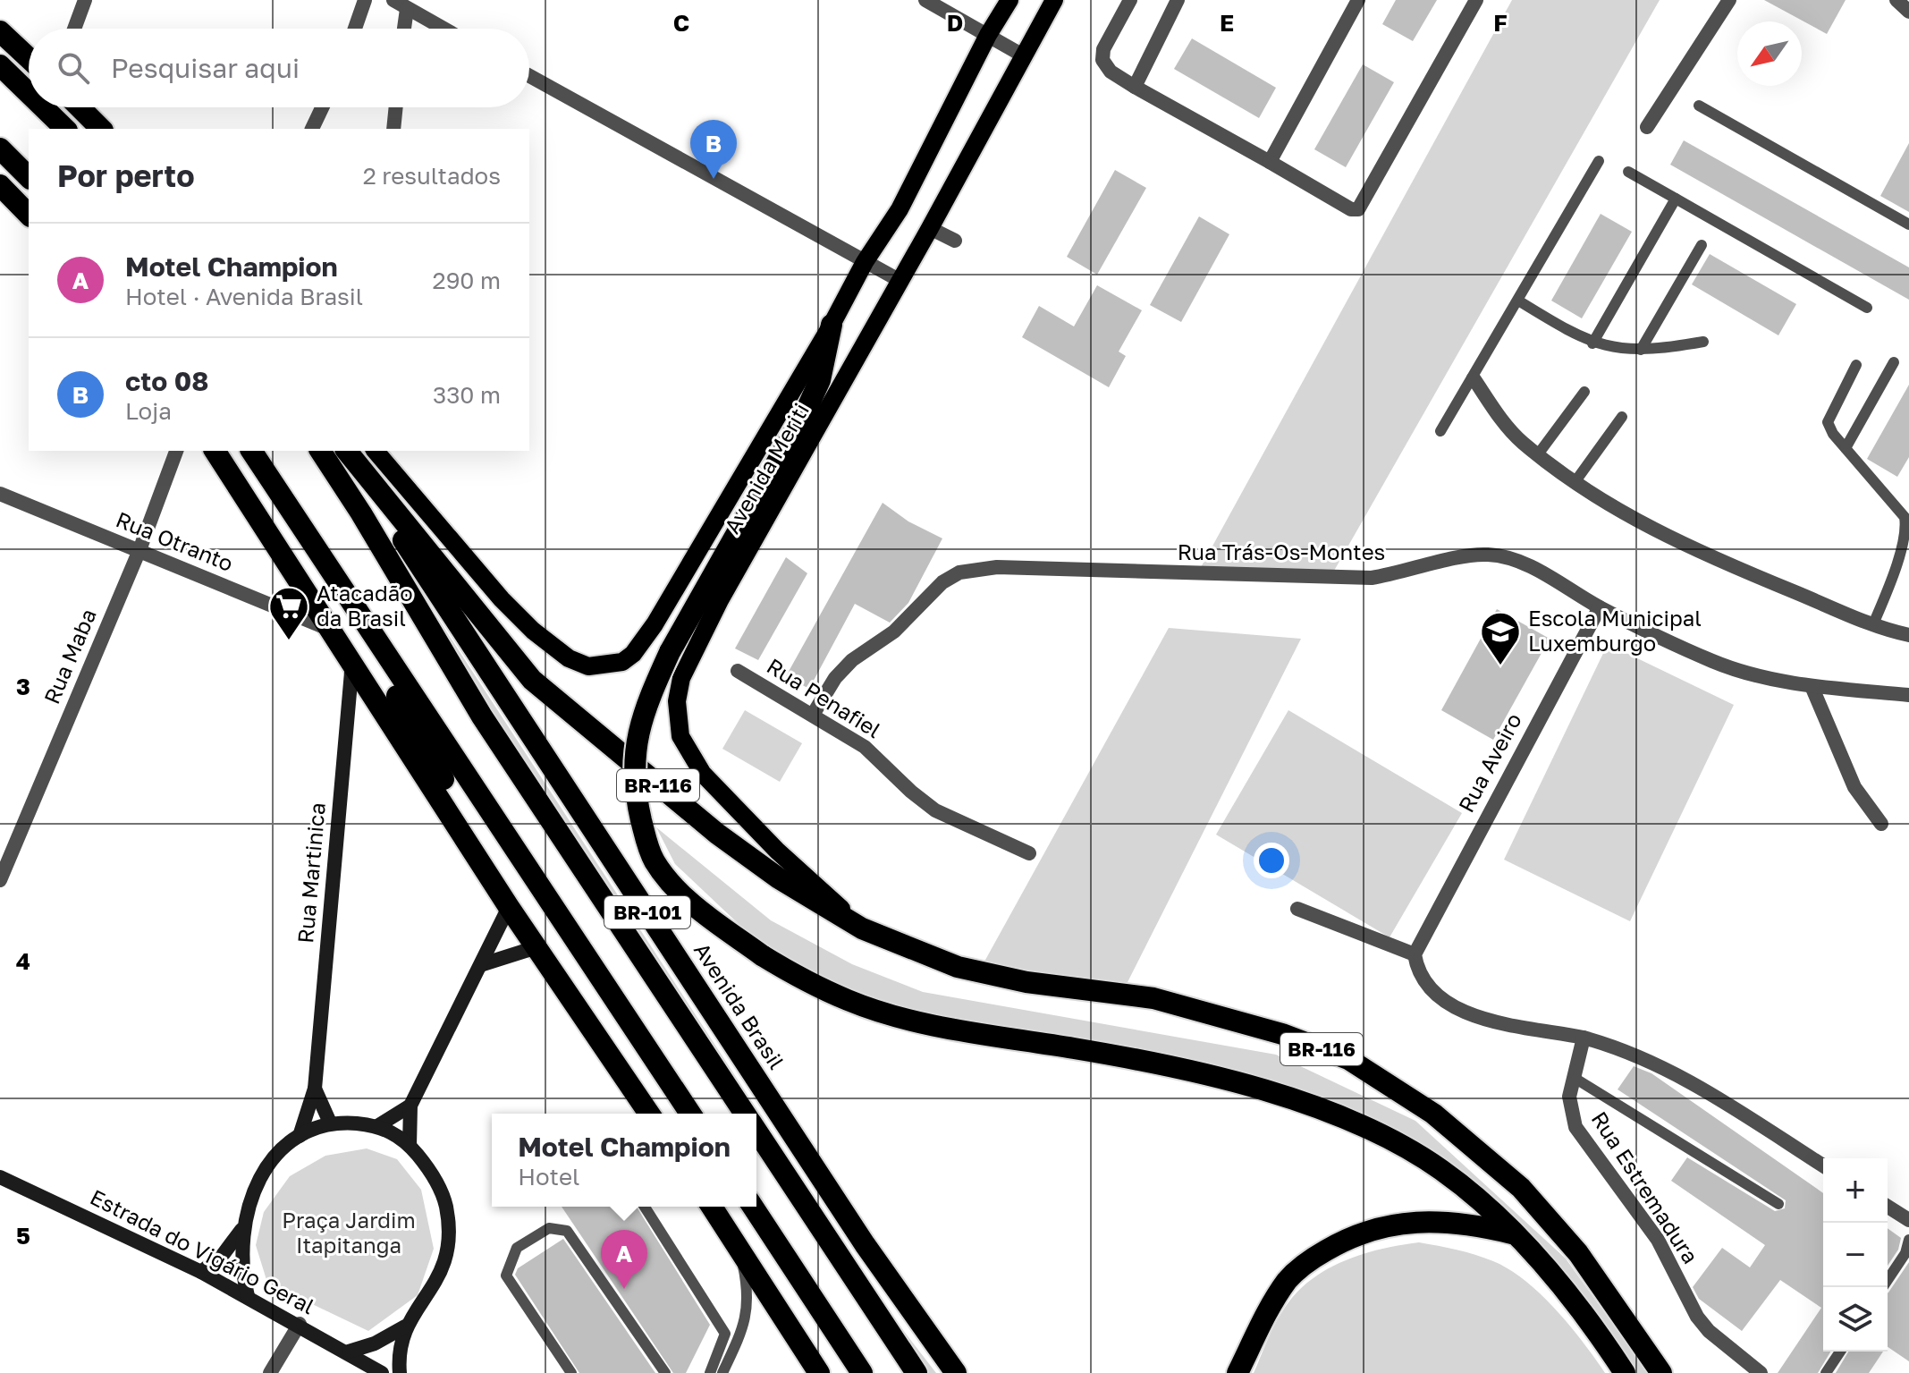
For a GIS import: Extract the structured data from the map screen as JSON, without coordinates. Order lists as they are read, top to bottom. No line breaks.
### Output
{"streets":{"highway":["BR-116","BR-101","Avenida Brasil"],"main road":["Avenida Meriti"],"street":["Rua Otranto","Rua Trás-Os-Montes","Rua Maba","Rua Penafiel","Rua Aveiro","Rua Martinica","Rua Estremadura","Estrada do Vigário Geral"]},"crossings":[["Avenida Meriti","BR-116"],["Rua Otranto","Rua Maba"],["Rua Trás-Os-Montes","Rua Penafiel"],["Rua Trás-Os-Montes","Rua Aveiro"],["Rua Martinica","Estrada do Vigário Geral"]],"parks":["Praça Jardim Itapitanga"],"places":{"supermarket":["Atacadão da Brasil"],"school or university":["Escola Municipal Luxemburgo"]},"north":"bottom left","page":{"search":"Pesquisar aqui","pins":["B","A"],"heading":["Por perto","2 resultados"],"list":[{"mark":"A","name":"Motel Champion","note":"Hotel · Avenida Brasil","value":"290 m"},{"mark":"B","name":"cto 08","note":"Loja","value":"330 m"}],"popup":["Motel Champion","Hotel"],"map_buttons":["+","−"]},"grid":{"columns":["C","D","E","F"],"rows":["3","4","5"]}}
